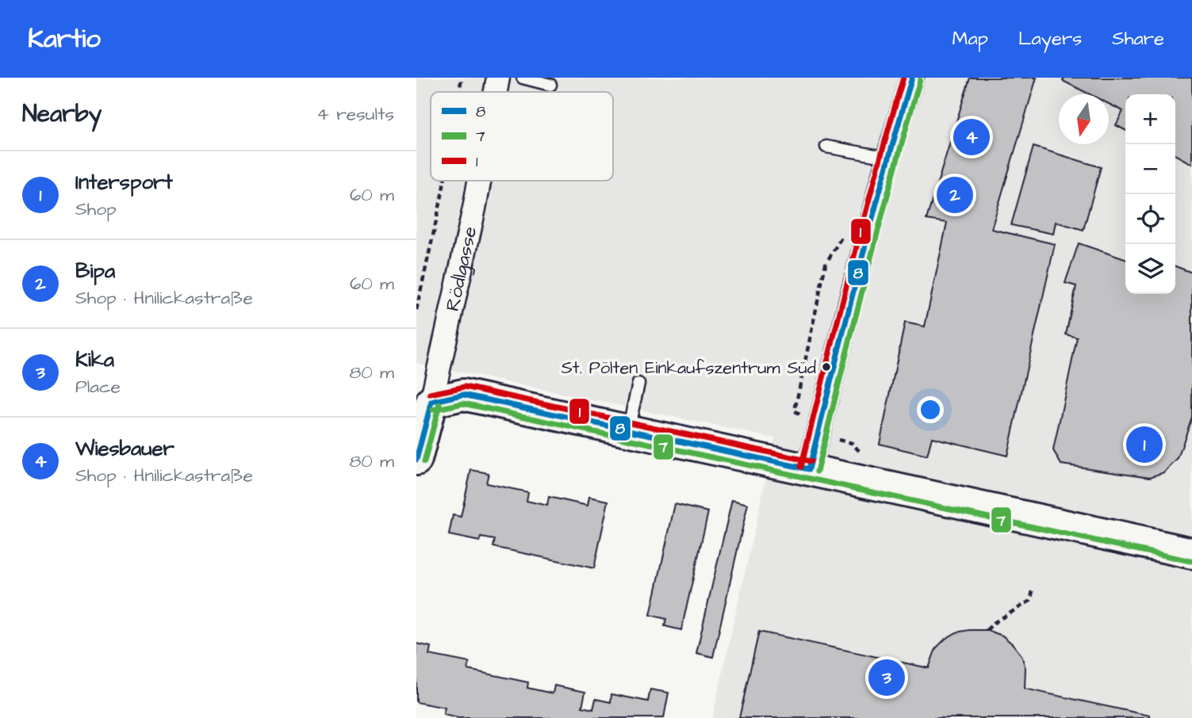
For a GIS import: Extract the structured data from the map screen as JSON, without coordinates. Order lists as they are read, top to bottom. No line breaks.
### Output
{"streets":{"street":["Rödlgasse"]},"places":["St. Pölten Einkaufszentrum Süd"],"lines":["transit line 8","transit line 1","transit line 7"],"legend":["8","7","1"],"north":"bottom","page":{"header":"Kartio","nav":["Map","Layers","Share"],"heading":["Nearby","4 results"],"map_buttons":["+","−"],"pins":["4","2","1","3"],"list":[{"mark":"1","name":"Intersport","note":"Shop","value":"60 m"},{"mark":"2","name":"Bipa","note":"Shop · Hnilickastraße","value":"60 m"},{"mark":"3","name":"Kika","note":"Place","value":"80 m"},{"mark":"4","name":"Wiesbauer","note":"Shop · Hnilickastraße","value":"80 m"}]}}
